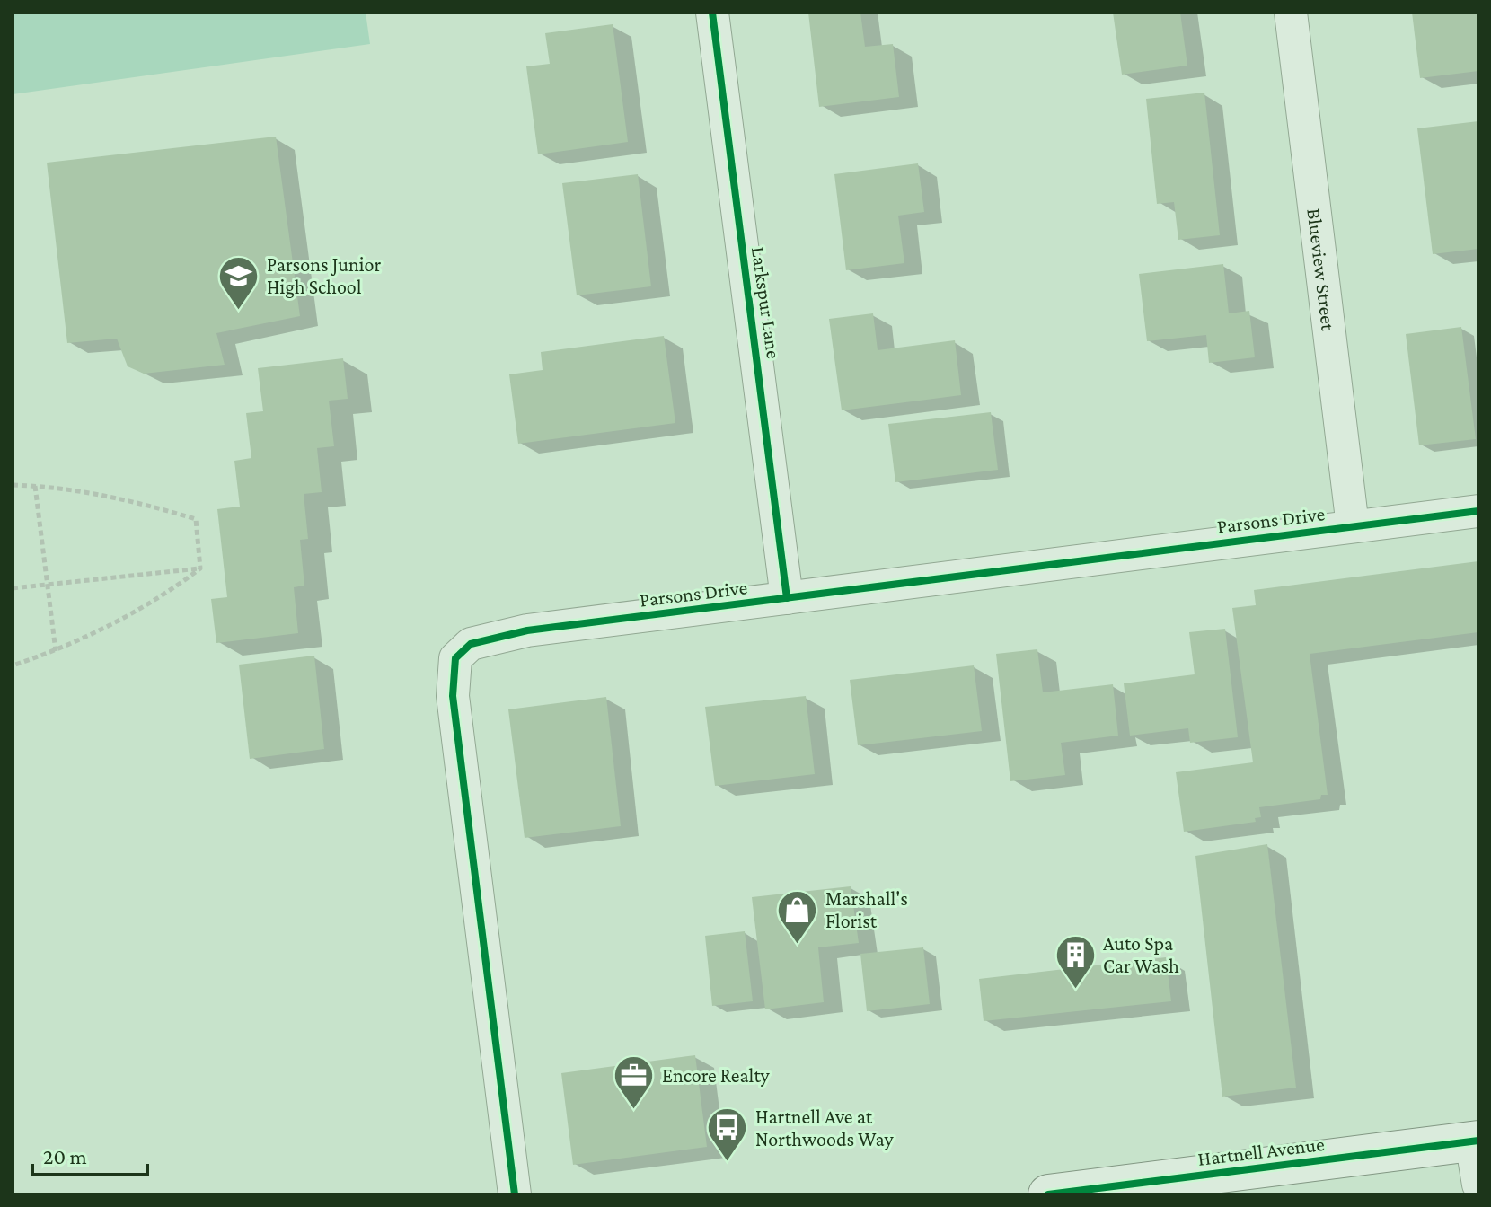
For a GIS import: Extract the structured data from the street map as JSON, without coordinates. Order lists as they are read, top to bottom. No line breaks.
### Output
{"streets":{"main road":["Hartnell Avenue"],"street":["Blueview Street","Larkspur Lane","Parsons Drive"]},"crossings":[["Blueview Street","Parsons Drive"],["Larkspur Lane","Parsons Drive"]],"places":{"school or university":["Parsons Junior High School"],"shop":["Marshall's Florist"],"building":["Auto Spa Car Wash"],"office":["Encore Realty"],"bus stop":["Hartnell Ave at Northwoods Way"]},"scale_bar":"20 m"}
